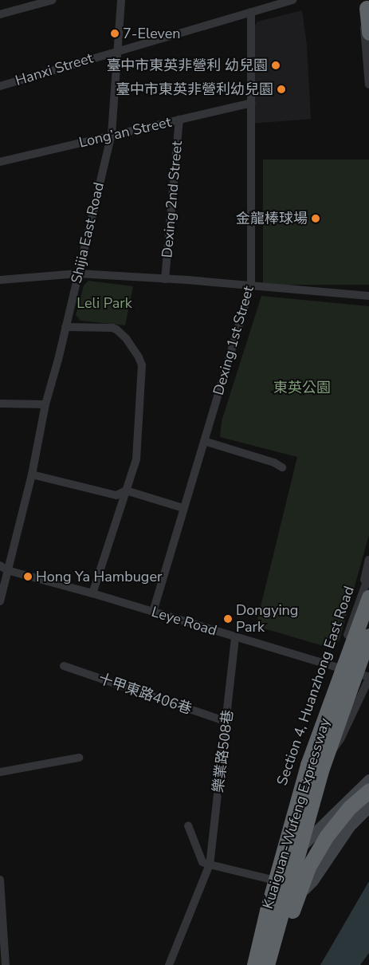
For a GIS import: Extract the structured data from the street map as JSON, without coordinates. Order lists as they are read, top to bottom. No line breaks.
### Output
{"streets":{"highway":["Kuaiguan-Wufeng Expressway"],"street":["Hanxi Street","Long’an Street","Dexing 2nd Street","Shijia East Road","Dexing 1st Street","Leye Road","Section 4, Huanzhong East Road","十甲東路406巷","樂業路508巷"]},"crossings":[["Hanxi Street","Shijia East Road"],["Hanxi Street","Dexing 1st Street"],["Long’an Street","Dexing 2nd Street"],["Long’an Street","Shijia East Road"],["Long’an Street","Dexing 1st Street"],["Shijia East Road","Leye Road"],["Dexing 1st Street","Leye Road"],["Leye Road","Section 4, Huanzhong East Road"],["Leye Road","樂業路508巷"],["Section 4, Huanzhong East Road","Kuaiguan-Wufeng Expressway"],["十甲東路406巷","樂業路508巷"]],"parks":["Leli Park","東英公園"],"places":["7-Eleven","臺中市東英非營利 幼兒園","臺中市東英非營利幼兒園","金龍棒球場","Hong Ya Hambuger","Dongying Park"]}
